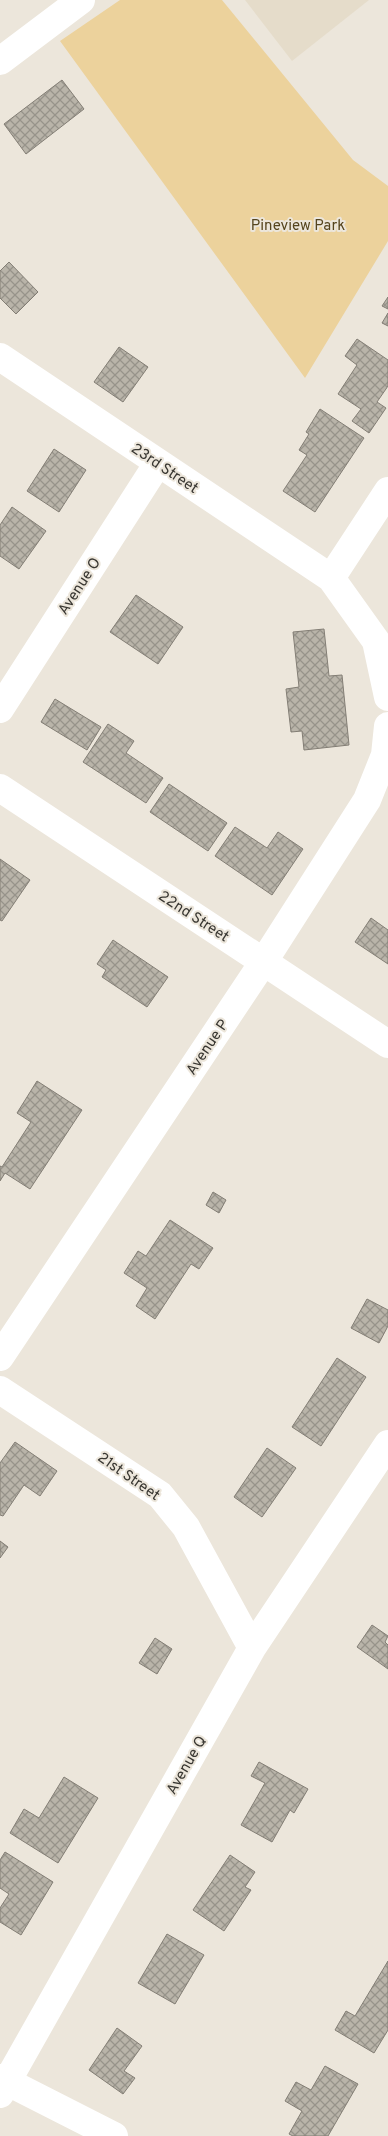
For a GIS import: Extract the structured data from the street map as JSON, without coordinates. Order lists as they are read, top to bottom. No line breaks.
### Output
{"streets":{"street":["23rd Street","Avenue O","22nd Street","Avenue P","21st Street","Avenue Q"]},"crossings":[["23rd Street","Avenue O"],["22nd Street","Avenue P"],["21st Street","Avenue Q"]],"parks":["Pineview Park"]}
